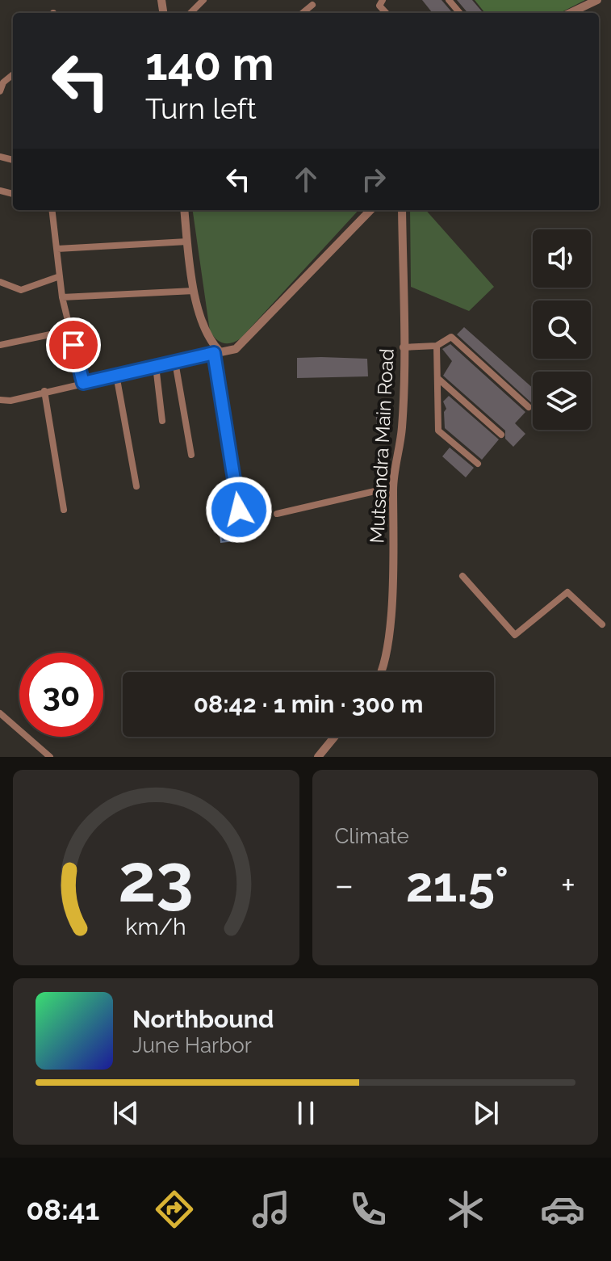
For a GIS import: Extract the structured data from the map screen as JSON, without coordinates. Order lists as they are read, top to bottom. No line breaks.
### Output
{"streets":{"street":["Mutsandra Main Road"]},"page":{"turn":["140 m","Turn left"],"limit":"30","trip":"08:42 · 1 min · 300 m","tile":"Climate","heat":["−","21.5°","+"],"song":["Northbound","June Harbor"],"tabs":"08:41","gauge":["23","km/h"]}}
